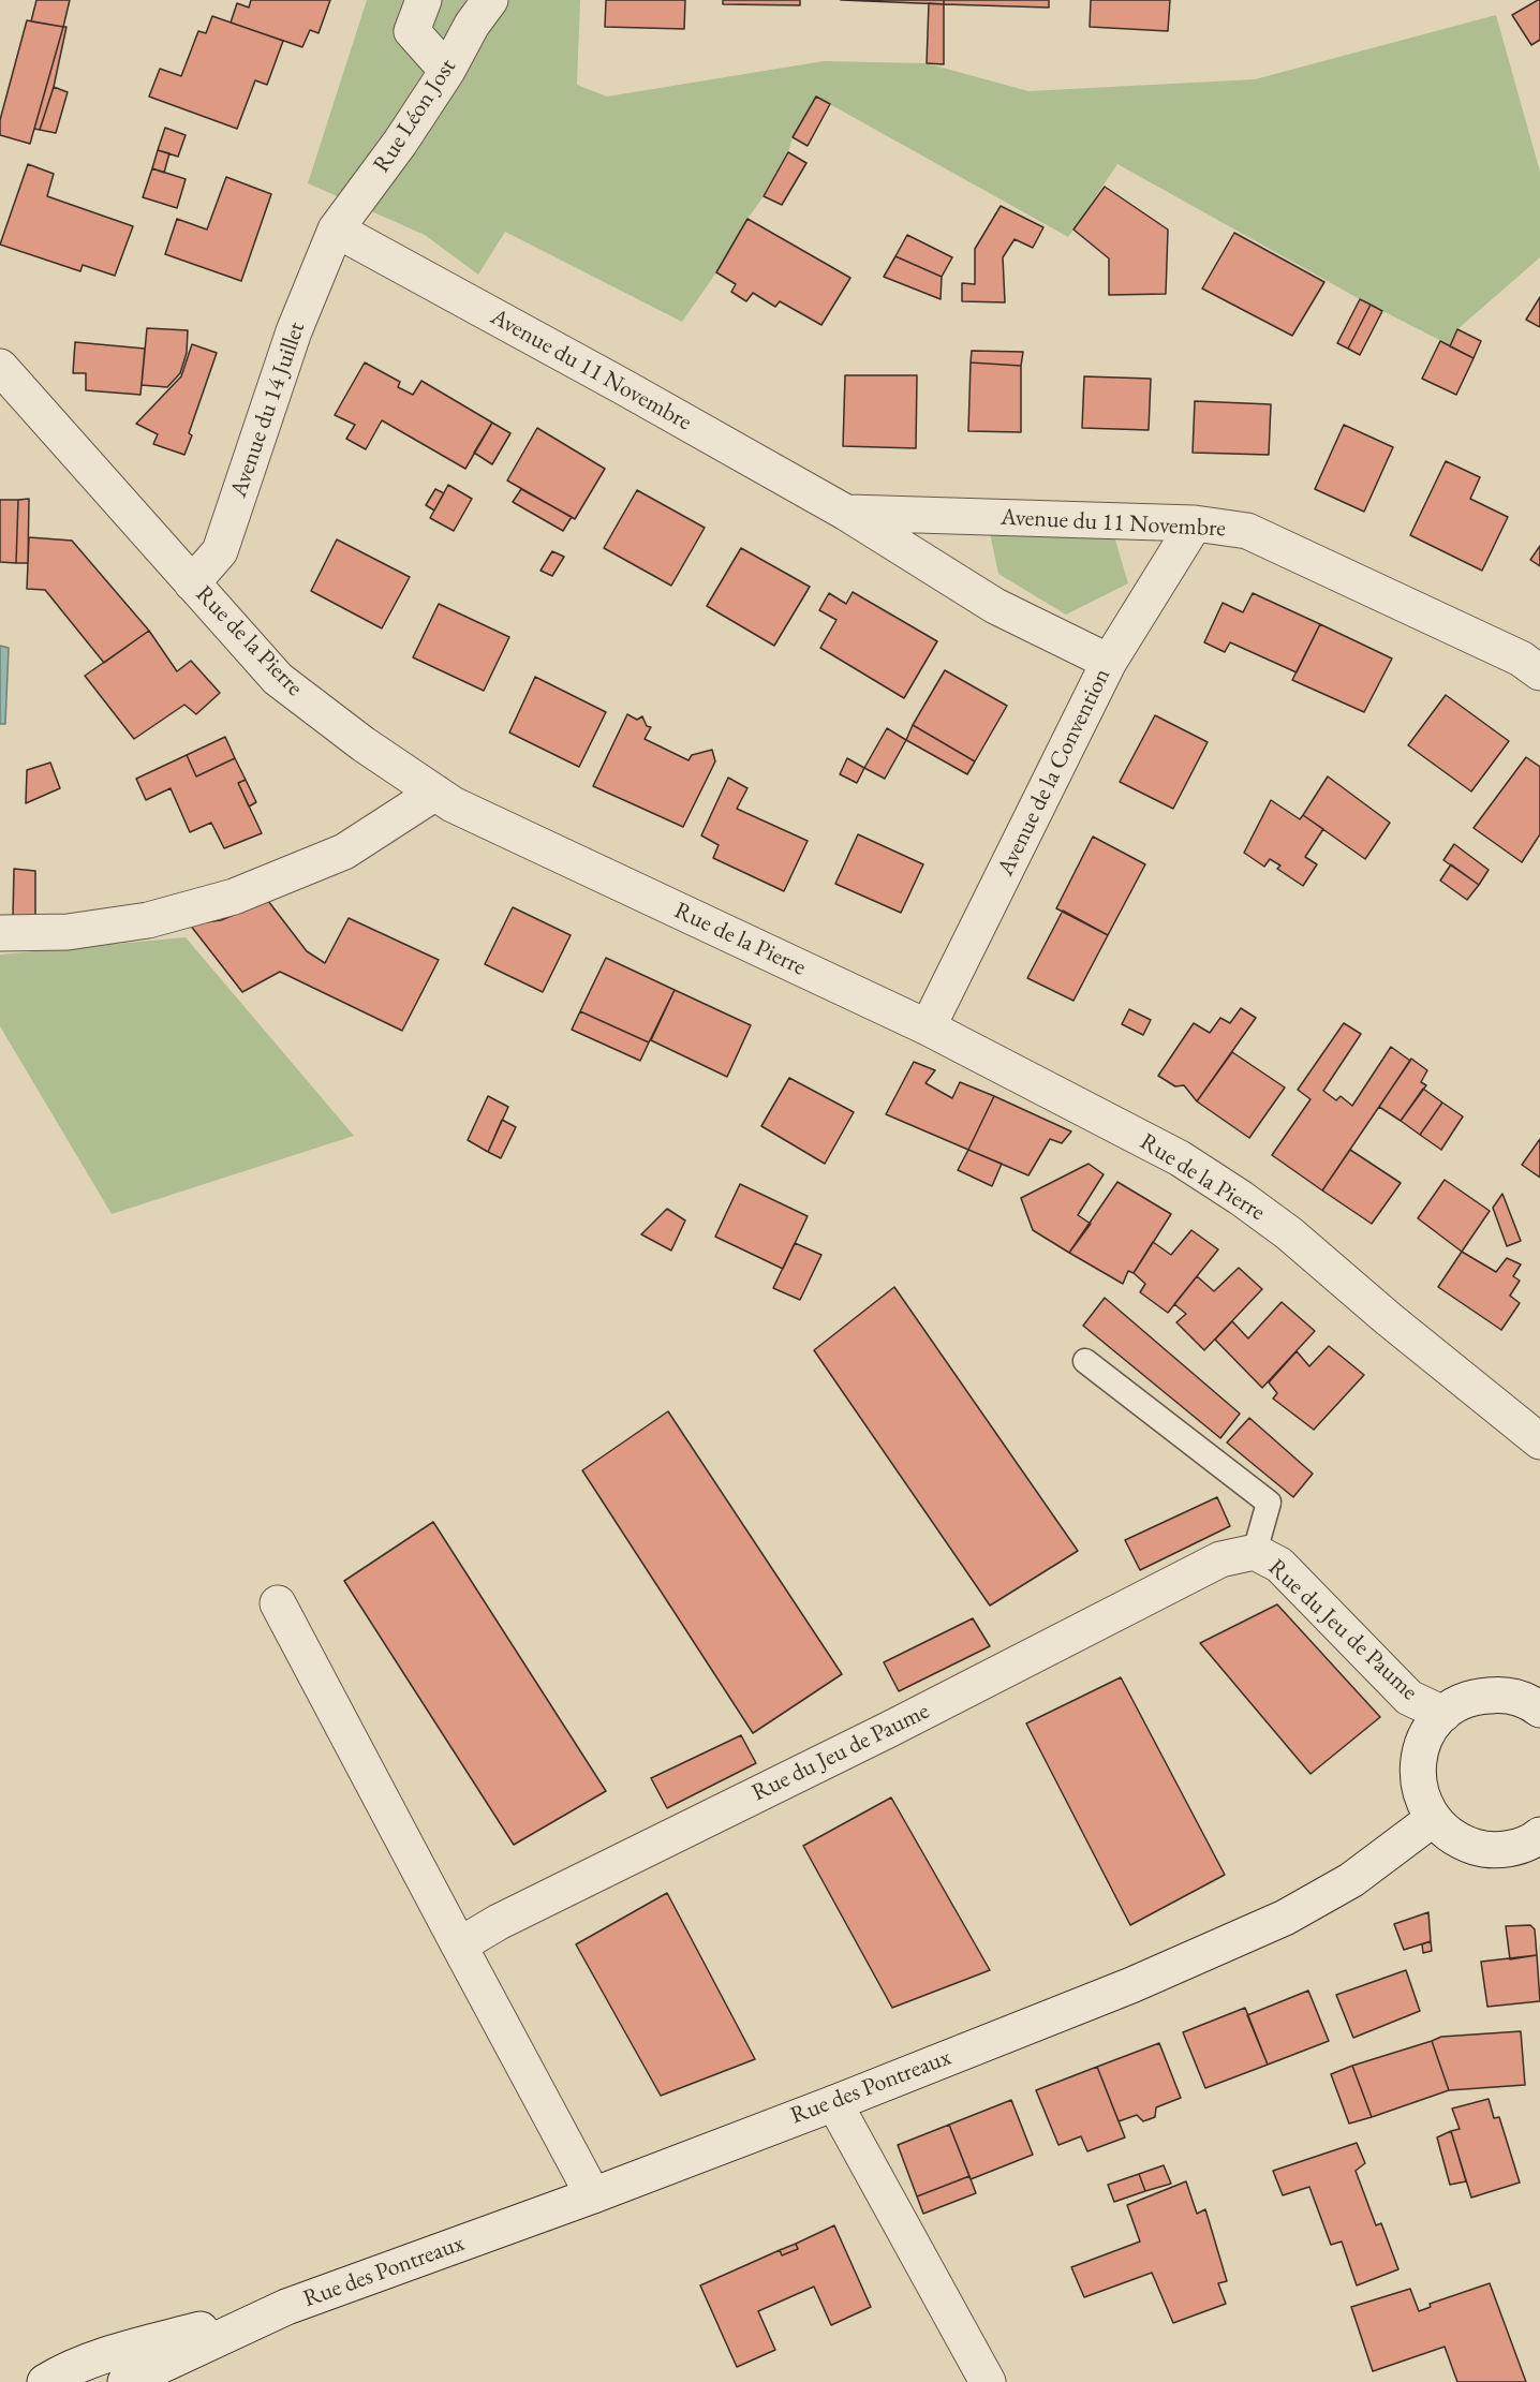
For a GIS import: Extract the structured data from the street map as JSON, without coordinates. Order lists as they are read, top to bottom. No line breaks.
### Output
{"streets":{"street":["Rue Léon Jost","Avenue du 11 Novembre","Avenue du 14 Juillet","Rue de la Pierre","Avenue de la Convention","Rue du Jeu de Paume","Rue des Pontreaux"]},"crossings":[["Rue Léon Jost","Avenue du 11 Novembre"],["Rue Léon Jost","Avenue du 14 Juillet"],["Avenue du 11 Novembre","Avenue du 14 Juillet"],["Avenue du 11 Novembre","Avenue de la Convention"],["Avenue du 14 Juillet","Rue de la Pierre"],["Rue de la Pierre","Avenue de la Convention"]]}
